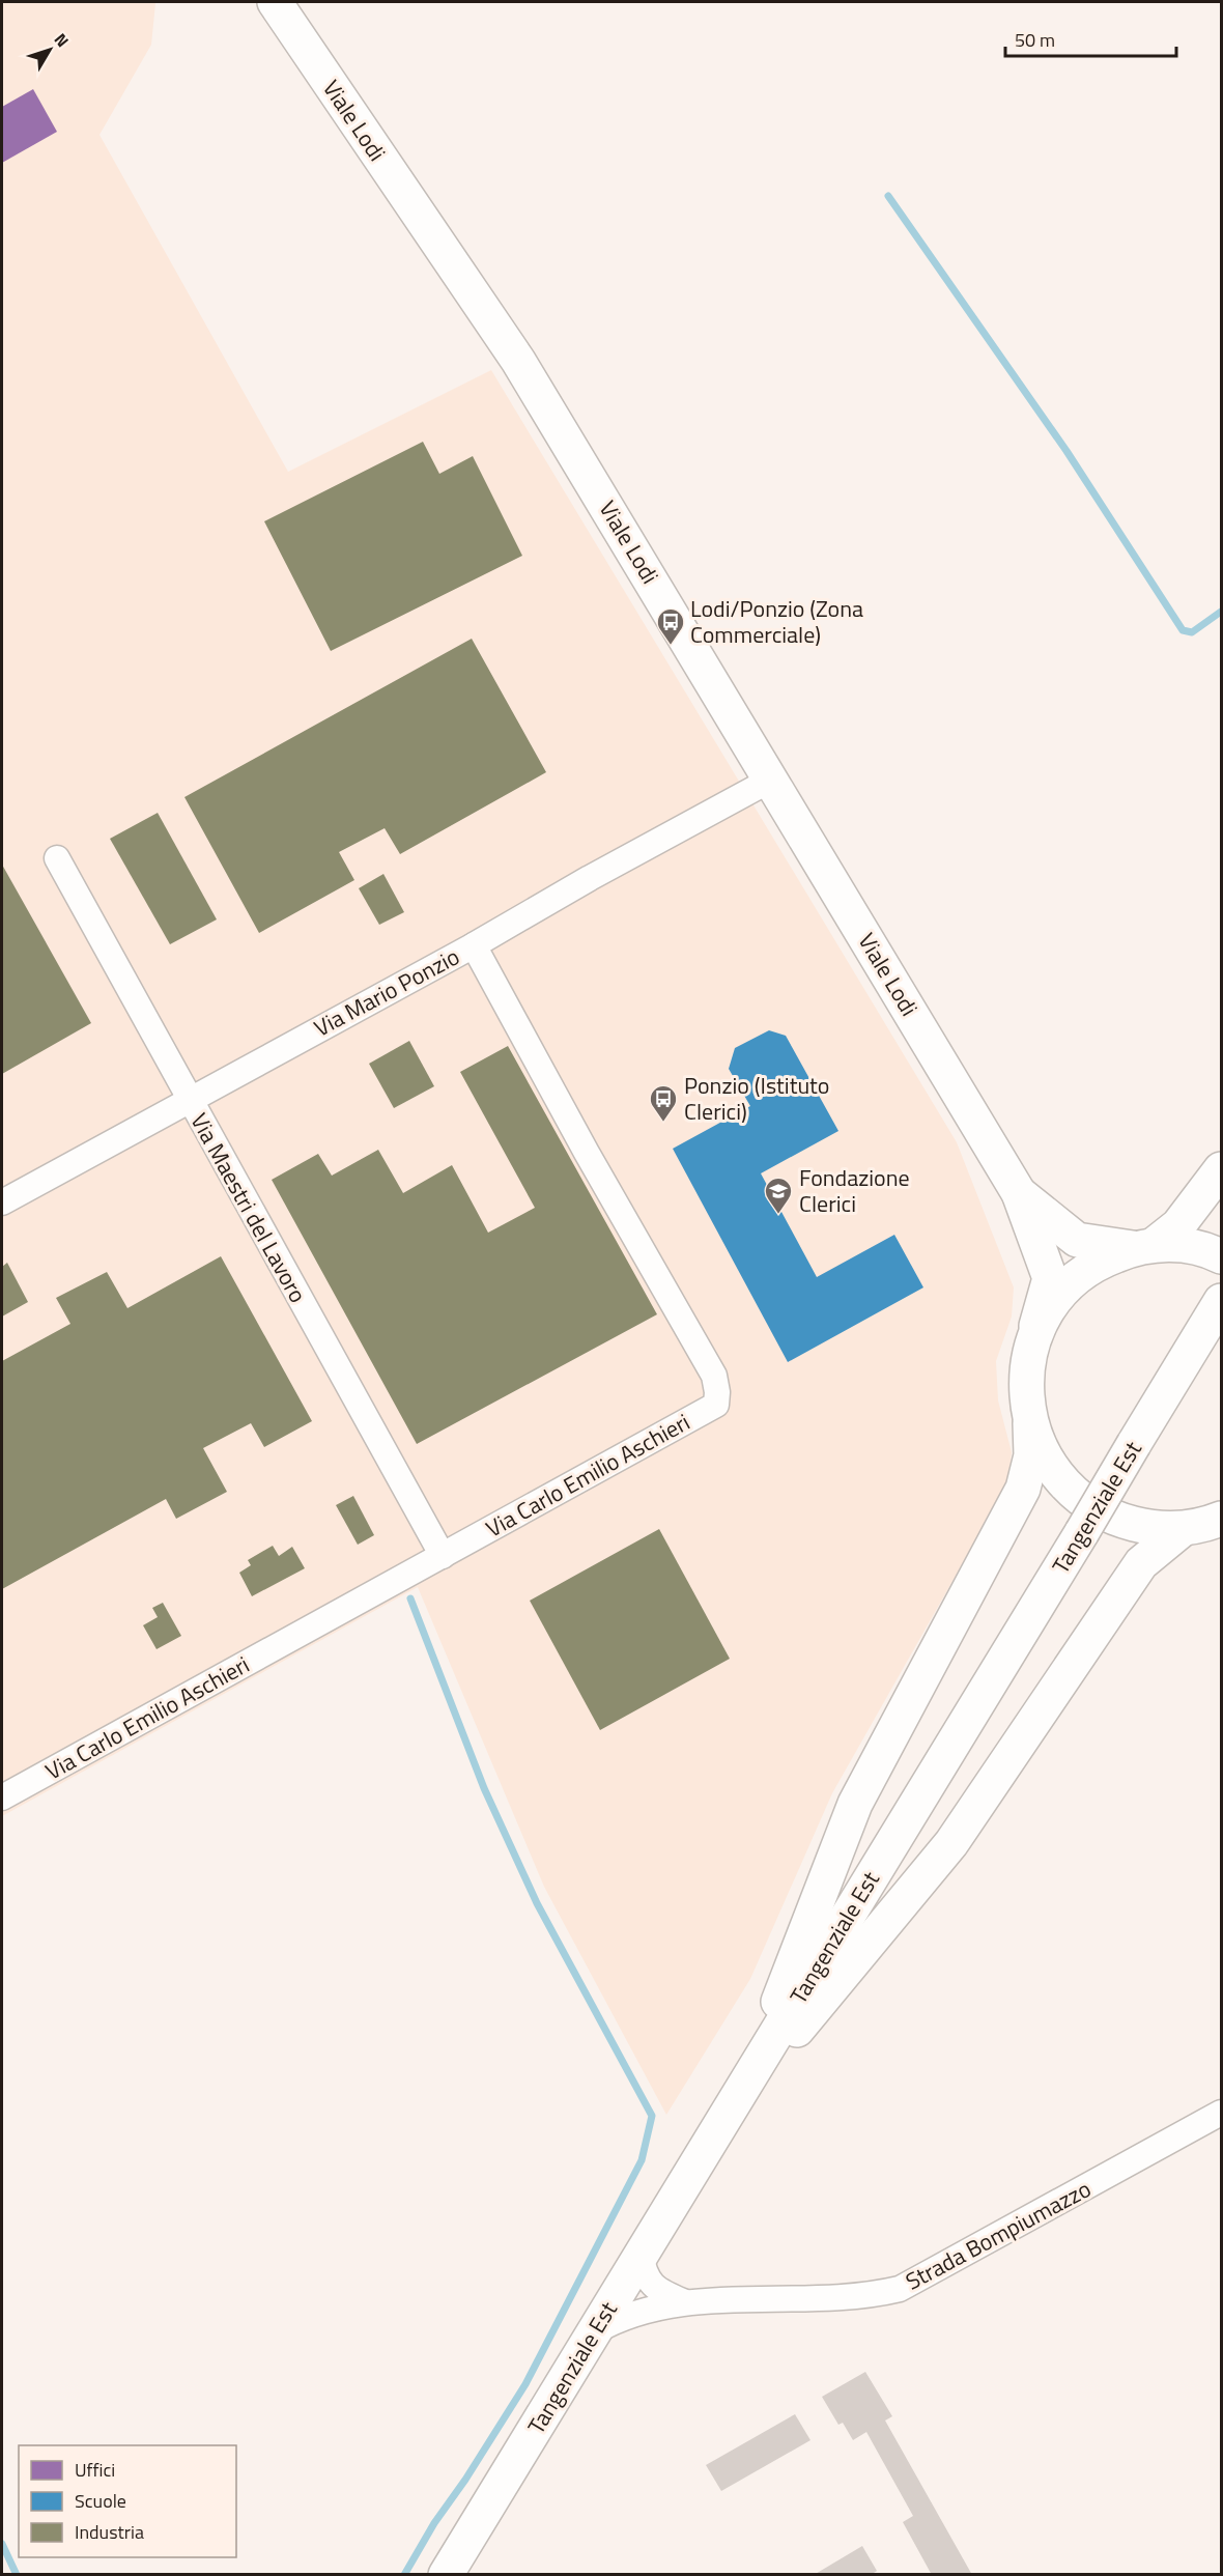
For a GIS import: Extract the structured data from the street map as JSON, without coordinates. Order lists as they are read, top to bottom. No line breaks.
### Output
{"streets":{"main road":["Viale Lodi","Tangenziale Est"],"street":["Via Mario Ponzio","Via Maestri del Lavoro","Via Carlo Emilio Aschieri","Strada Bompiumazzo"]},"crossings":[["Viale Lodi","Via Mario Ponzio"],["Via Mario Ponzio","Via Maestri del Lavoro"],["Via Mario Ponzio","Via Carlo Emilio Aschieri"],["Via Maestri del Lavoro","Via Carlo Emilio Aschieri"]],"places":{"bus stop":["Lodi/Ponzio (Zona Commerciale)","Ponzio (Istituto Clerici)"],"school or university":["Fondazione Clerici"]},"legend":["Uffici","Scuole","Industria"],"scale_bar":"50 m","north":"top right"}
